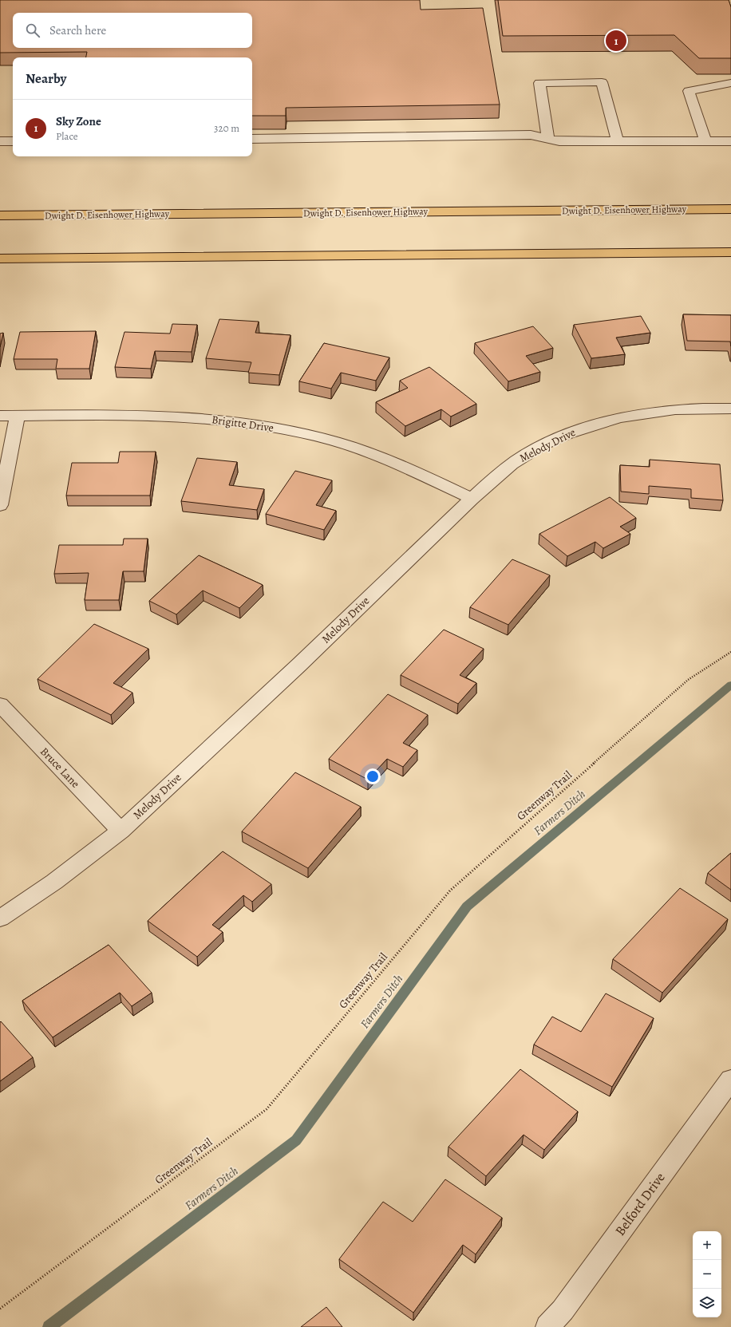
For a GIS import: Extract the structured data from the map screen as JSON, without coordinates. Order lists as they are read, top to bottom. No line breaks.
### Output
{"streets":{"highway":["Dwight D. Eisenhower Highway"],"street":["Brigitte Drive","Melody Drive","Bruce Lane","Belford Drive"],"path":["Greenway Trail"]},"crossings":[["Brigitte Drive","Melody Drive"],["Melody Drive","Bruce Lane"]],"water":["Farmers Ditch"],"page":{"search":"Search here","pins":"1","heading":"Nearby","list":[{"mark":"1","name":"Sky Zone","note":"Place","value":"320 m"}],"map_buttons":["+","−"]}}
